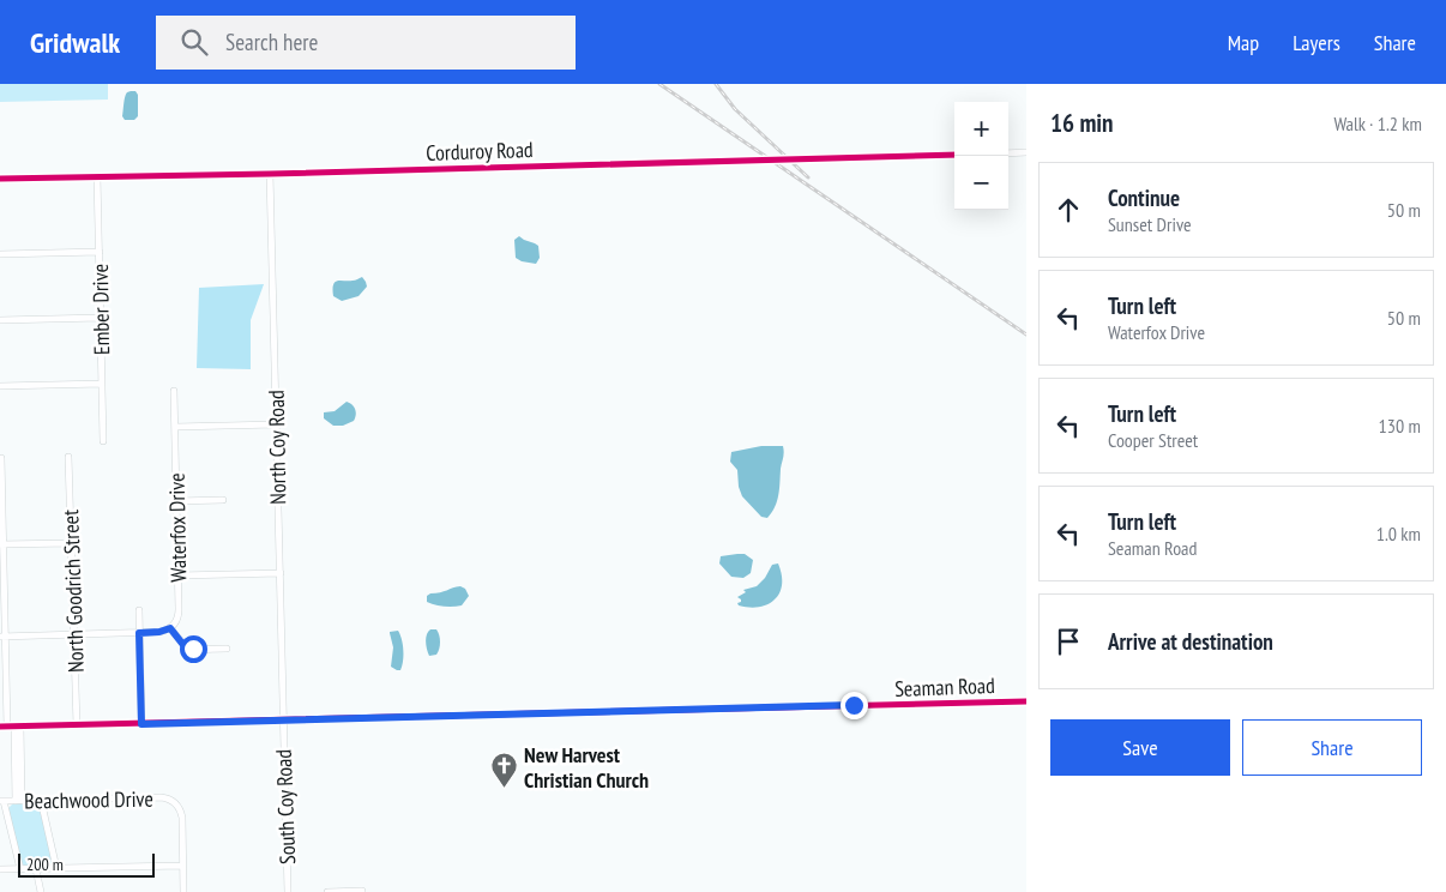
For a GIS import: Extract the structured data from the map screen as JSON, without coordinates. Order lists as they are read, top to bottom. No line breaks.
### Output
{"streets":{"street":["Corduroy Road","Ember Drive","North Coy Road","Waterfox Drive","North Goodrich Street","Seaman Road","Beachwood Drive","South Coy Road"]},"crossings":[["Corduroy Road","Ember Drive"],["Corduroy Road","North Coy Road"],["North Coy Road","Seaman Road"],["North Coy Road","South Coy Road"],["North Goodrich Street","Seaman Road"],["Seaman Road","South Coy Road"]],"places":{"church":["New Harvest Christian Church"]},"scale_bar":"200 m","page":{"header":"Gridwalk","search":"Search here","nav":["Map","Layers","Share"],"heading":["16 min","Walk · 1.2 km"],"map_buttons":["+","−"],"list":[["Continue","Sunset Drive","50 m"],["Turn left","Waterfox Drive","50 m"],["Turn left","Cooper Street","130 m"],["Turn left","Seaman Road","1.0 km"],"Arrive at destination"],"buttons":["Save","Share"],"scale":"200 m"}}
